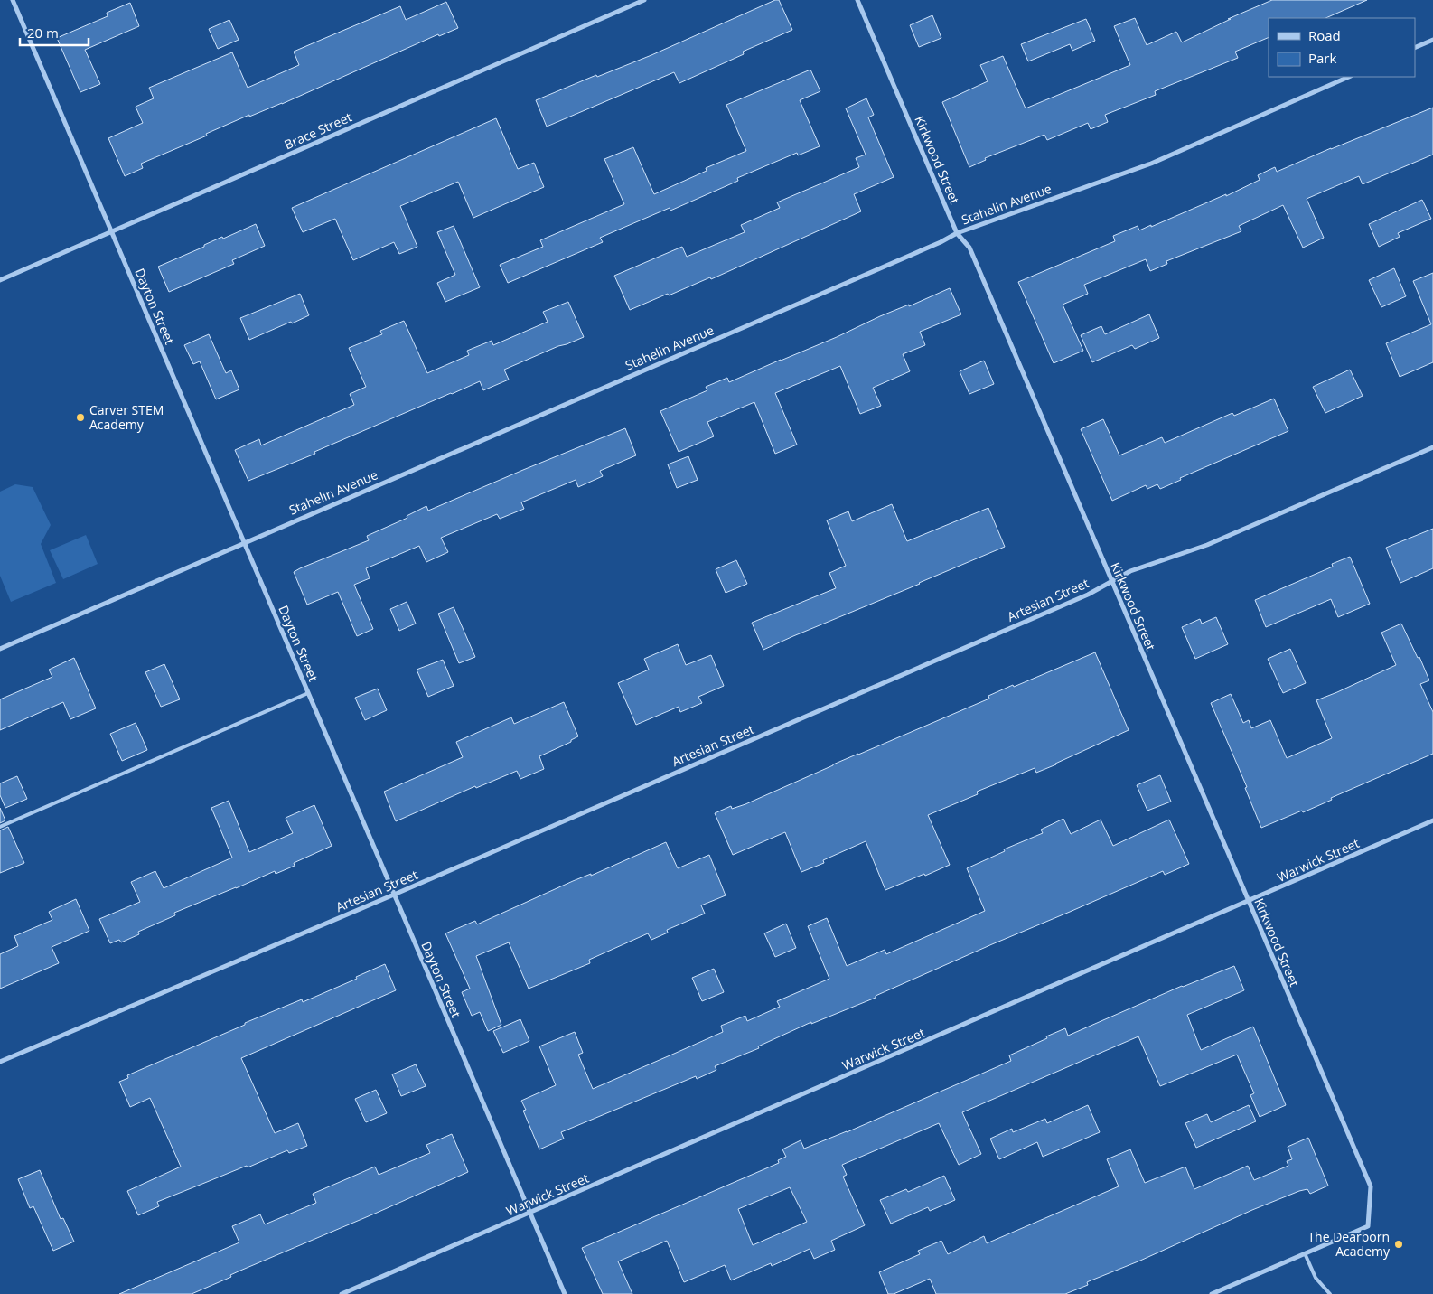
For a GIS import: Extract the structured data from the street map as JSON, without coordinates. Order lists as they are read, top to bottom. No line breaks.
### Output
{"streets":{"street":["Brace Street","Kirkwood Street","Stahelin Avenue","Dayton Street","Artesian Street","Warwick Street"]},"crossings":[["Brace Street","Dayton Street"],["Kirkwood Street","Stahelin Avenue"],["Kirkwood Street","Artesian Street"],["Kirkwood Street","Warwick Street"],["Stahelin Avenue","Dayton Street"],["Dayton Street","Artesian Street"],["Dayton Street","Warwick Street"]],"places":["Carver STEM Academy","The Dearborn Academy"],"legend":["Road","Park"],"scale_bar":"20 m"}
